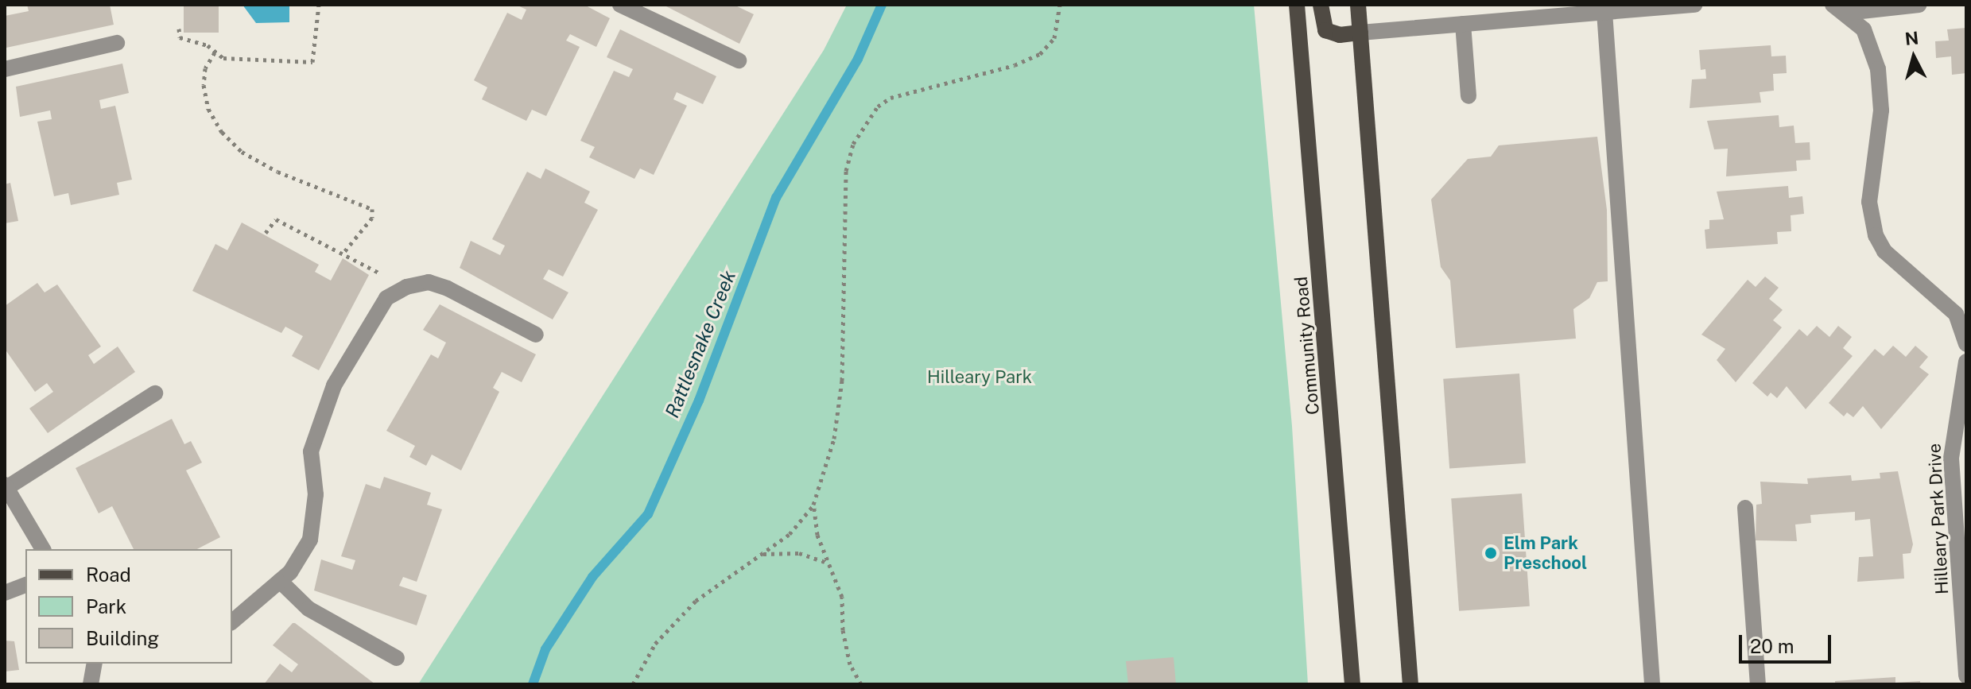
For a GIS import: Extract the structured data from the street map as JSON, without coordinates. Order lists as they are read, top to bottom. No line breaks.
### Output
{"streets":{"main road":["Community Road"],"street":["Hilleary Park Drive"]},"water":["Rattlesnake Creek"],"parks":["Hilleary Park"],"places":["Elm Park Preschool"],"legend":["Road","Park","Building"],"scale_bar":"20 m","north":"top"}
